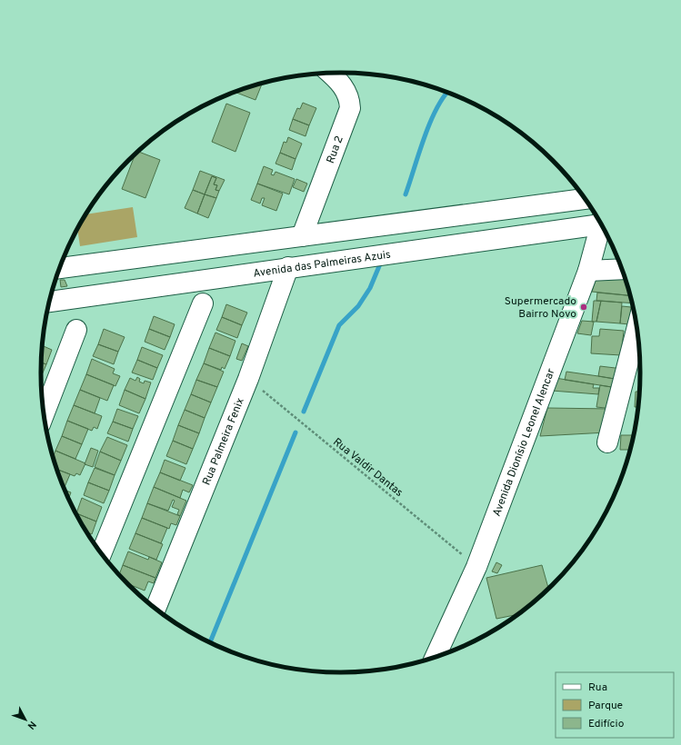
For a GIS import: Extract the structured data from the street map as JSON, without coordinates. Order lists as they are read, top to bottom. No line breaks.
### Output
{"streets":{"street":["Rua 2","Avenida das Palmeiras Azuis","Rua Palmeira Fenix","Avenida Dionísio Leonel Alencar"],"path":["Rua Valdir Dantas"]},"crossings":[["Avenida das Palmeiras Azuis","Rua Palmeira Fenix"],["Rua Palmeira Fenix","Rua Valdir Dantas"],["Avenida Dionísio Leonel Alencar","Rua Valdir Dantas"]],"places":["Supermercado Bairro Novo"],"legend":["Rua","Parque","Edifício"],"north":"bottom right"}
